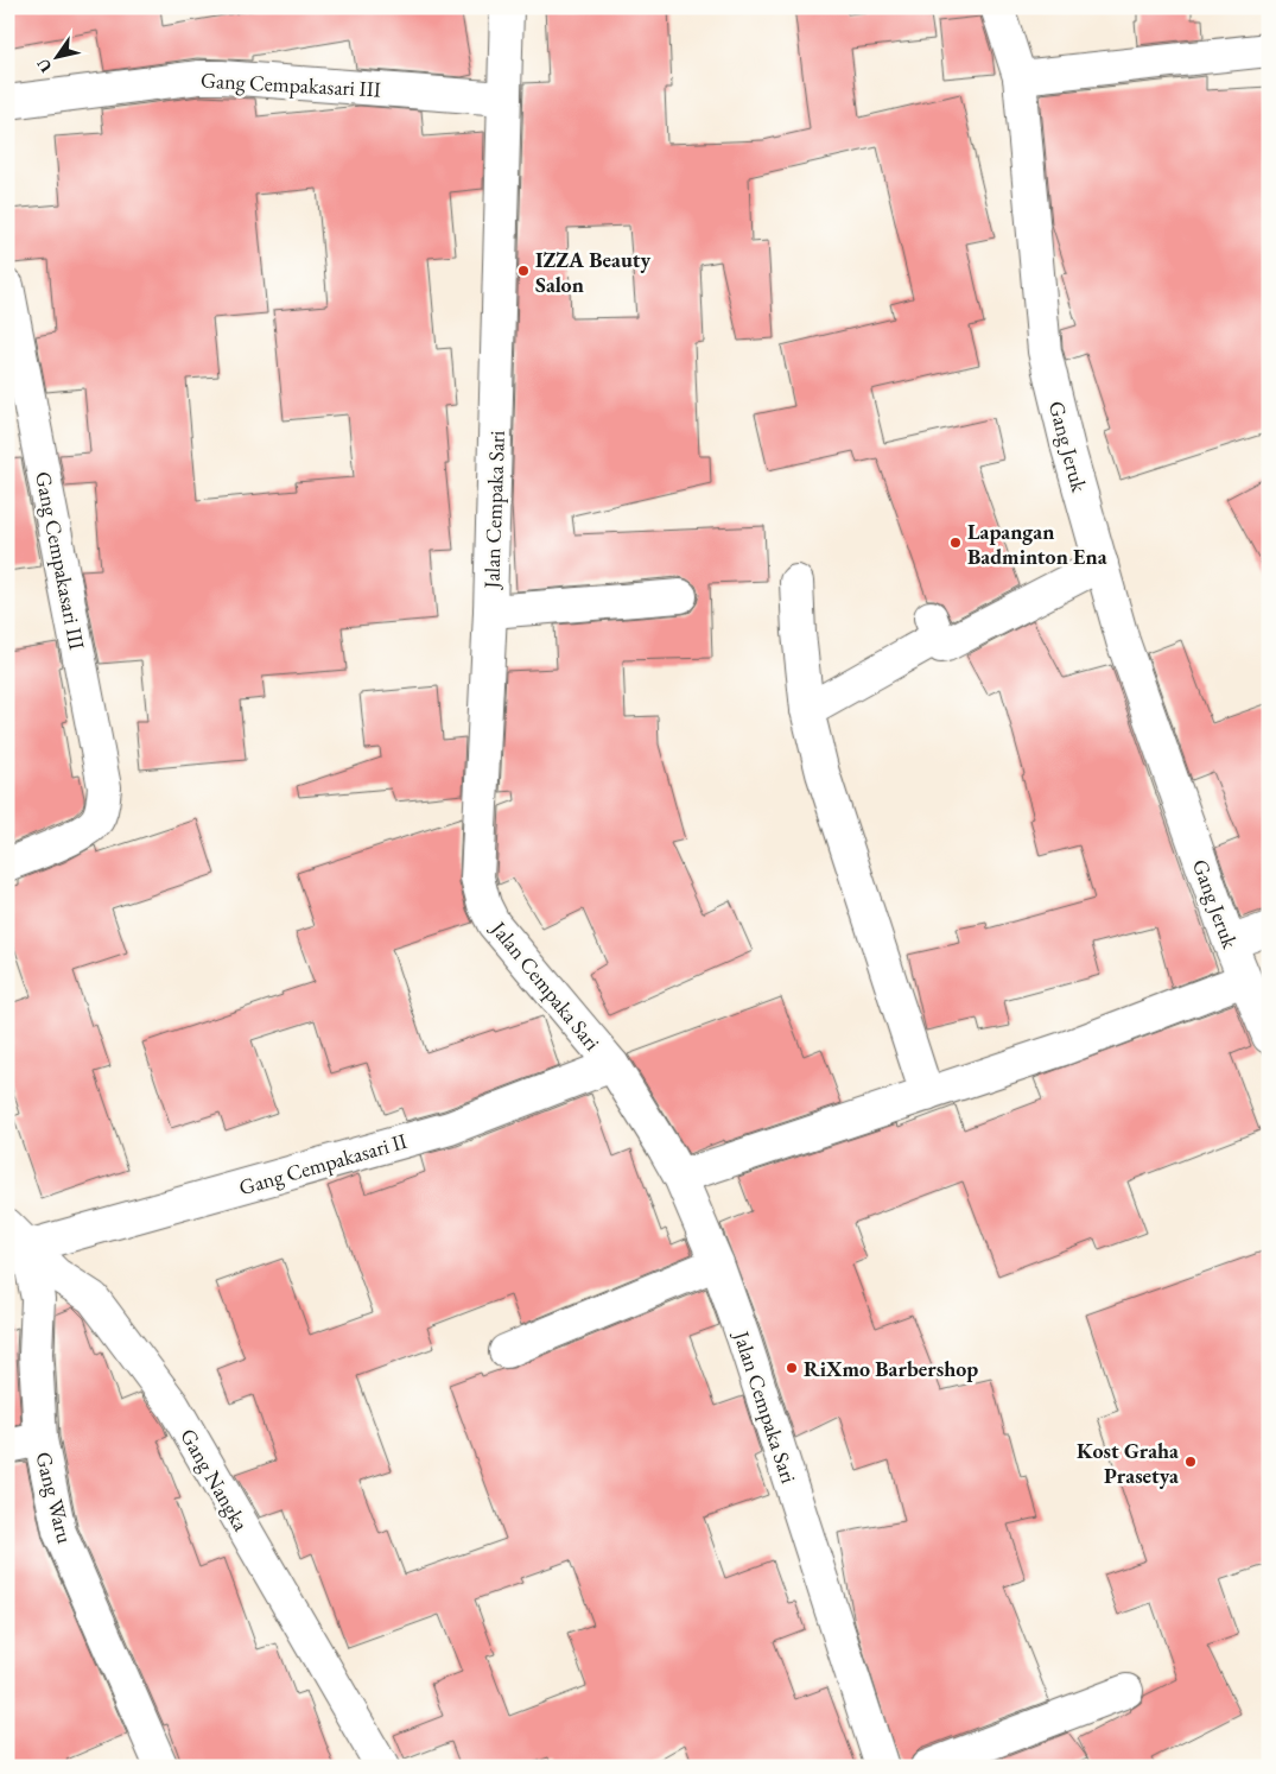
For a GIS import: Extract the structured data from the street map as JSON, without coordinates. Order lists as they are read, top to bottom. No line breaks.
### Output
{"streets":{"street":["Gang Cempakasari III","Gang Jeruk","Jalan Cempaka Sari","Gang Cempakasari II","Gang Nangka","Gang Waru"]},"crossings":[["Gang Cempakasari III","Jalan Cempaka Sari"],["Jalan Cempaka Sari","Gang Cempakasari II"],["Gang Cempakasari II","Gang Nangka"],["Gang Cempakasari II","Gang Waru"],["Gang Nangka","Gang Waru"]],"places":["IZZA Beauty Salon","Lapangan Badminton Ena","RiXmo Barbershop","Kost Graha Prasetya"],"north":"bottom left"}
